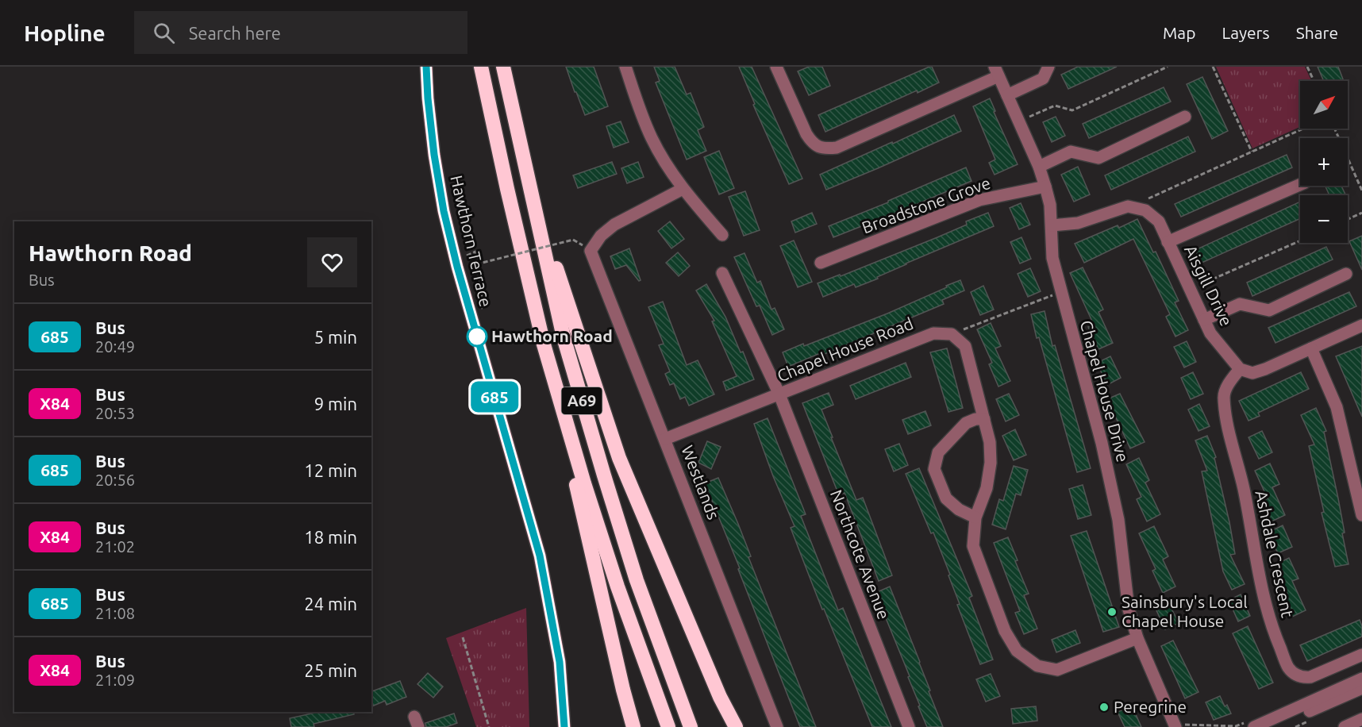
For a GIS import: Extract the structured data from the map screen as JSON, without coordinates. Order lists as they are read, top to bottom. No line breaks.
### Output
{"streets":{"highway":["A69"],"main road":["Hawthorn Terrace"],"street":["Broadstone Grove","Aisgill Drive","Chapel House Road","Chapel House Drive","Westlands","Ashdale Crescent","Northcote Avenue"]},"crossings":[["Broadstone Grove","Chapel House Drive"],["Aisgill Drive","Ashdale Crescent"],["Chapel House Road","Westlands"],["Chapel House Road","Northcote Avenue"]],"places":["Hawthorn Road","Sainsbury's Local Chapel House","Peregrine"],"lines":["bus line 685"],"north":"top right","page":{"header":"Hopline","search":"Search here","nav":["Map","Layers","Share"],"on_map":"685","map_buttons":["+","−"],"heading":["Hawthorn Road","Bus"],"list":[{"mark":"685","name":"Bus","note":"20:49","value":"5 min"},{"mark":"X84","name":"Bus","note":"20:53","value":"9 min"},{"mark":"685","name":"Bus","note":"20:56","value":"12 min"},{"mark":"X84","name":"Bus","note":"21:02","value":"18 min"},{"mark":"685","name":"Bus","note":"21:08","value":"24 min"},{"mark":"X84","name":"Bus","note":"21:09","value":"25 min"}]}}
